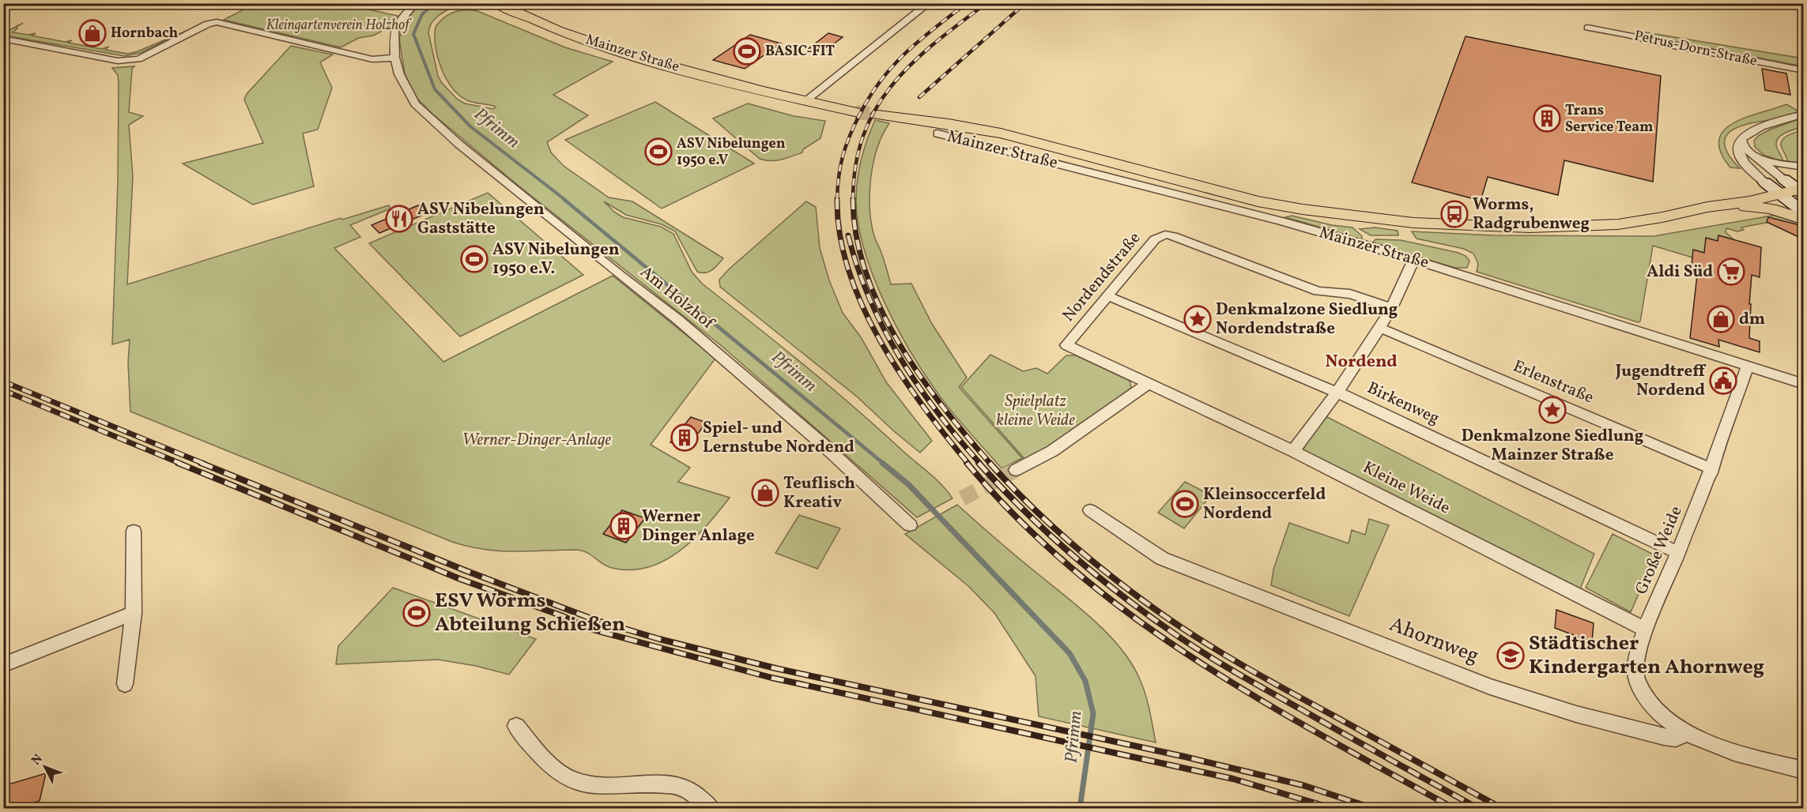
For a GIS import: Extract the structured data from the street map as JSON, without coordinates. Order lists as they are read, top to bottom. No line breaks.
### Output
{"streets":{"main road":["Mainzer Straße"],"street":["Petrus-Dorn-Straße","Nordendstraße","Am Holzhof","Erlenstraße","Birkenweg","Kleine Weide","Große Weide","Ahornweg"]},"crossings":[["Mainzer Straße","Große Weide"],["Nordendstraße","Birkenweg"],["Nordendstraße","Kleine Weide"],["Erlenstraße","Große Weide"],["Birkenweg","Große Weide"],["Kleine Weide","Große Weide"],["Große Weide","Ahornweg"]],"districts":["Nordend"],"water":["Pfrimm"],"parks":["Kleingartenverein Holzhof","Spielplatz kleine Weide","Werner-Dinger-Anlage"],"places":{"shop":["Hornbach","dm","Teuflisch Kreativ"],"sports":["BASIC-FIT","ASV Nibelungen 1950 e.V","ASV Nibelungen 1950 e.V.","Kleinsoccerfeld Nordend","ESV Worms Abteilung Schießen"],"building":["Trans Service Team","Spiel- und Lernstube Nordend","Werner Dinger Anlage"],"bus stop":["Worms, Radgrubenweg"],"restaurant":["ASV Nibelungen Gaststätte"],"supermarket":["Aldi Süd"],"place":["Denkmalzone Siedlung Nordendstraße","Denkmalzone Siedlung Mainzer Straße"],"public building":["Jugendtreff Nordend"],"school or university":["Städtischer Kindergarten Ahornweg"]},"north":"top left"}
